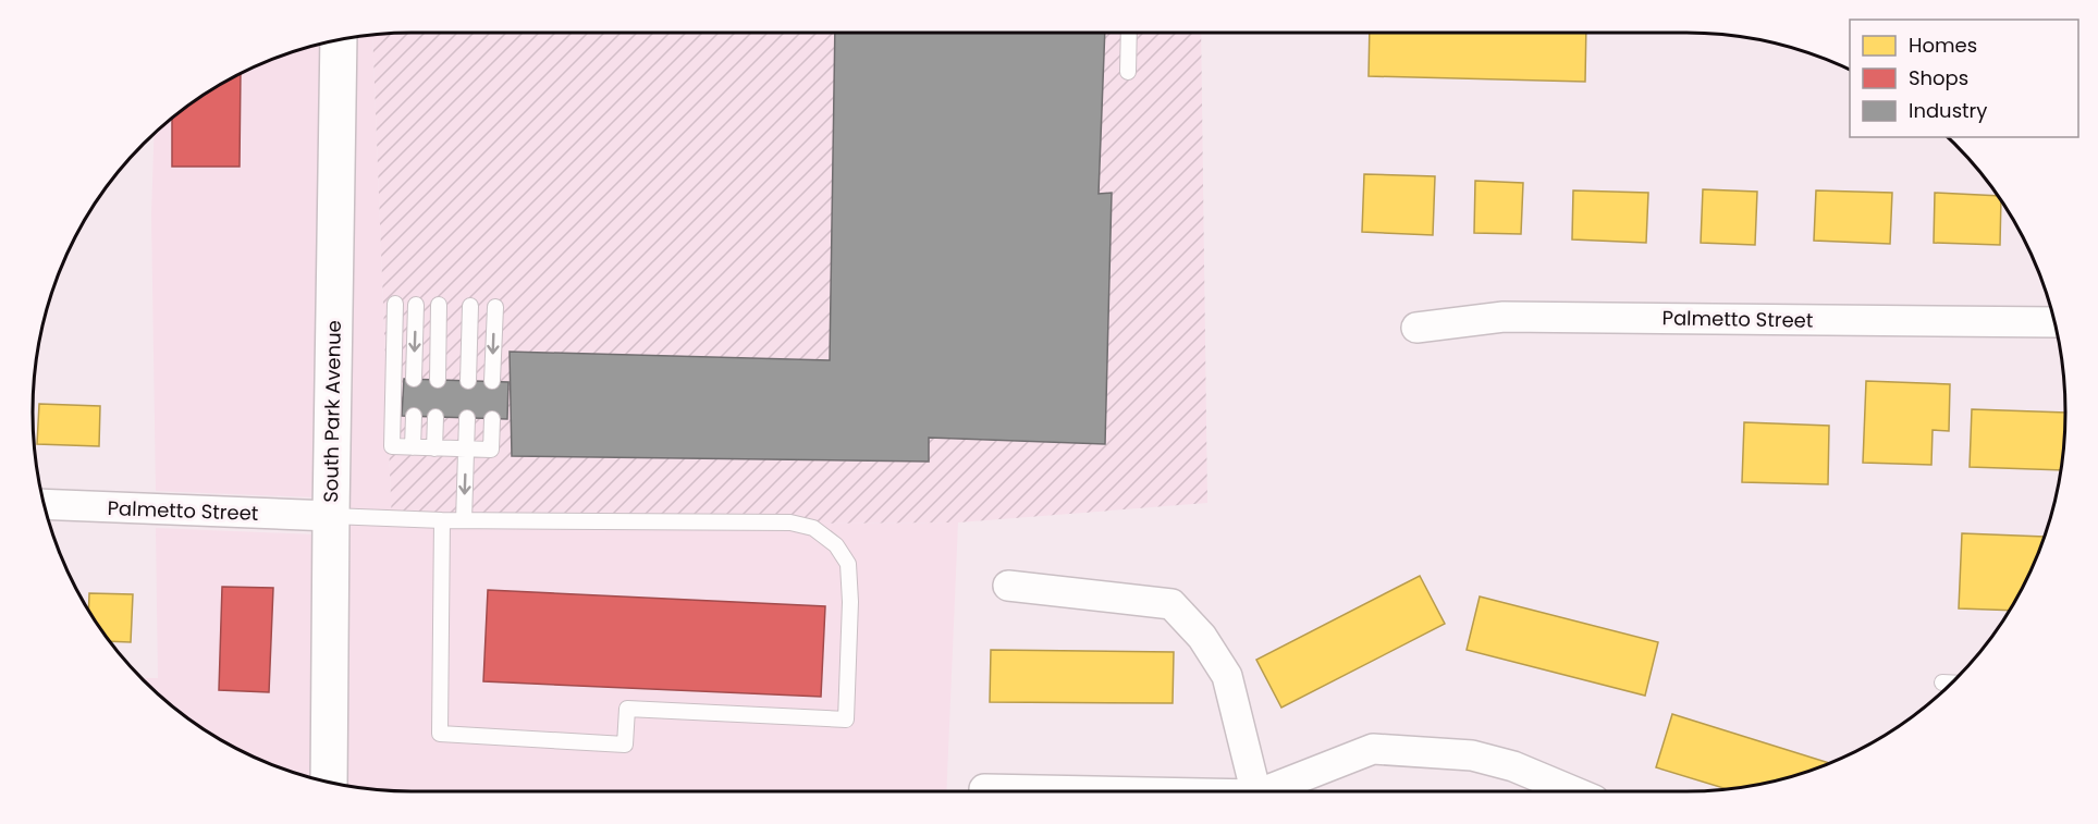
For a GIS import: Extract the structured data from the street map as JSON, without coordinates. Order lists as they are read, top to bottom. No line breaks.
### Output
{"streets":{"street":["Palmetto Street","South Park Avenue"]},"crossings":[["Palmetto Street","South Park Avenue"]],"legend":["Homes","Shops","Industry"]}
